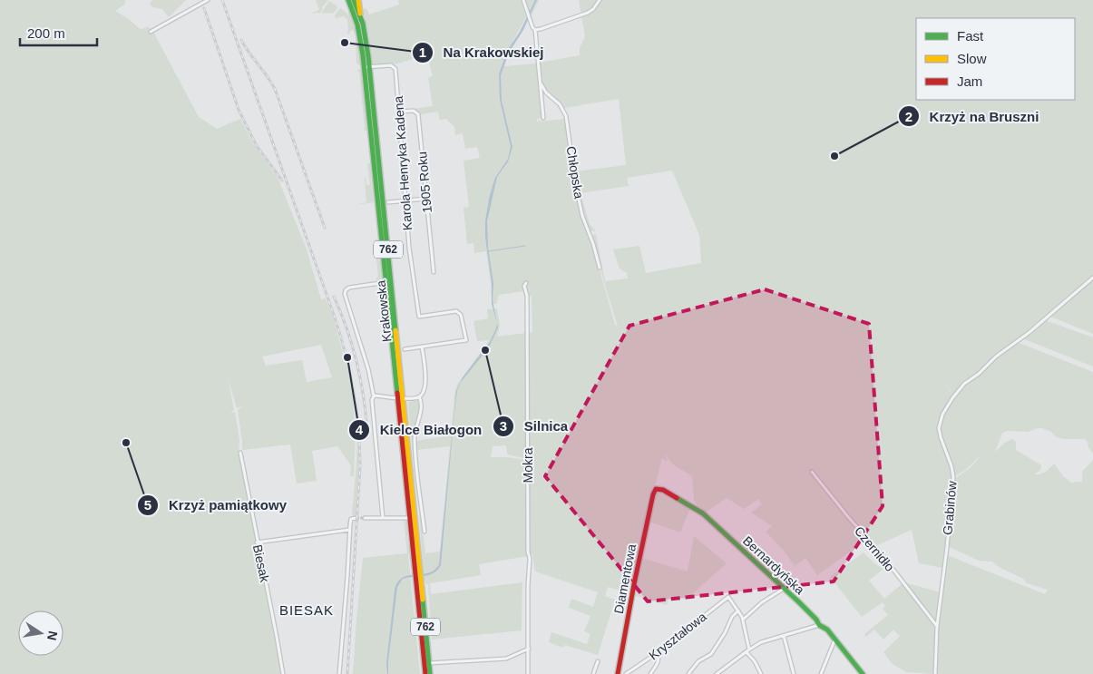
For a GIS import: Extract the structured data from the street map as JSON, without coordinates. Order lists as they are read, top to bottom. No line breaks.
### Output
{"streets":{"main road":["762","Krakowska","Bernardyńska","Diamentowa"],"street":["Karola Henryka Kadena","Chłopska","1905 Roku","Mokra","Grabinów","Czernidło","Biesak","Kryształowa"]},"crossings":[["Karola Henryka Kadena","1905 Roku"],["Karola Henryka Kadena","Krakowska"],["Grabinów","Czernidło"],["Bernardyńska","Diamentowa"]],"districts":["BIESAK"],"places":["Na Krakowskiej","Krzyż na Bruszni","Silnica","Kielce Białogon","Krzyż pamiątkowy"],"legend":["Fast","Slow","Jam"],"scale_bar":"200 m","north":"right"}
